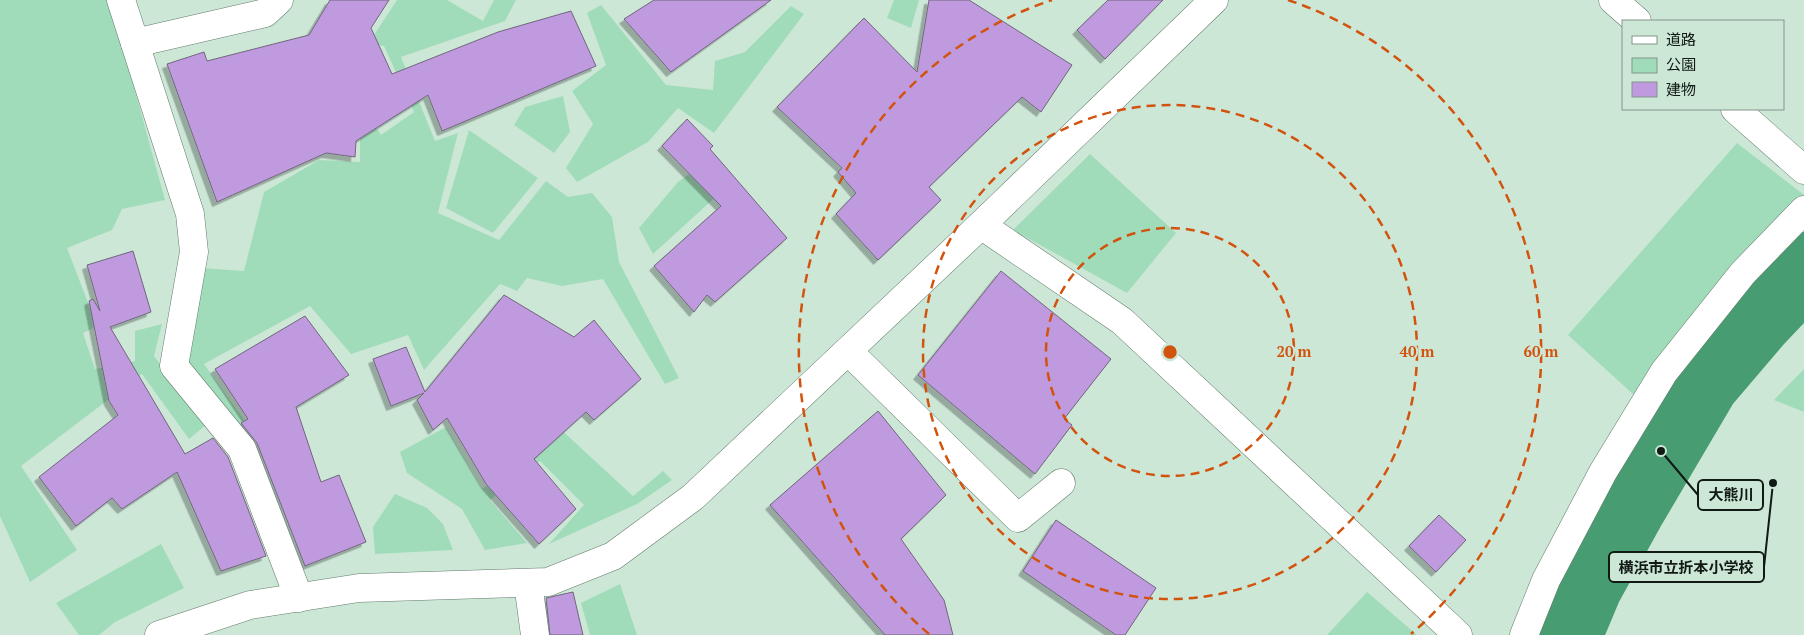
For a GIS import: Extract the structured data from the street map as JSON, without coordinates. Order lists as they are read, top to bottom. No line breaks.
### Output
{"places":["大熊川","横浜市立折本小学校"],"legend":["道路","公園","建物"],"rings":["20 m","40 m","60 m"]}
